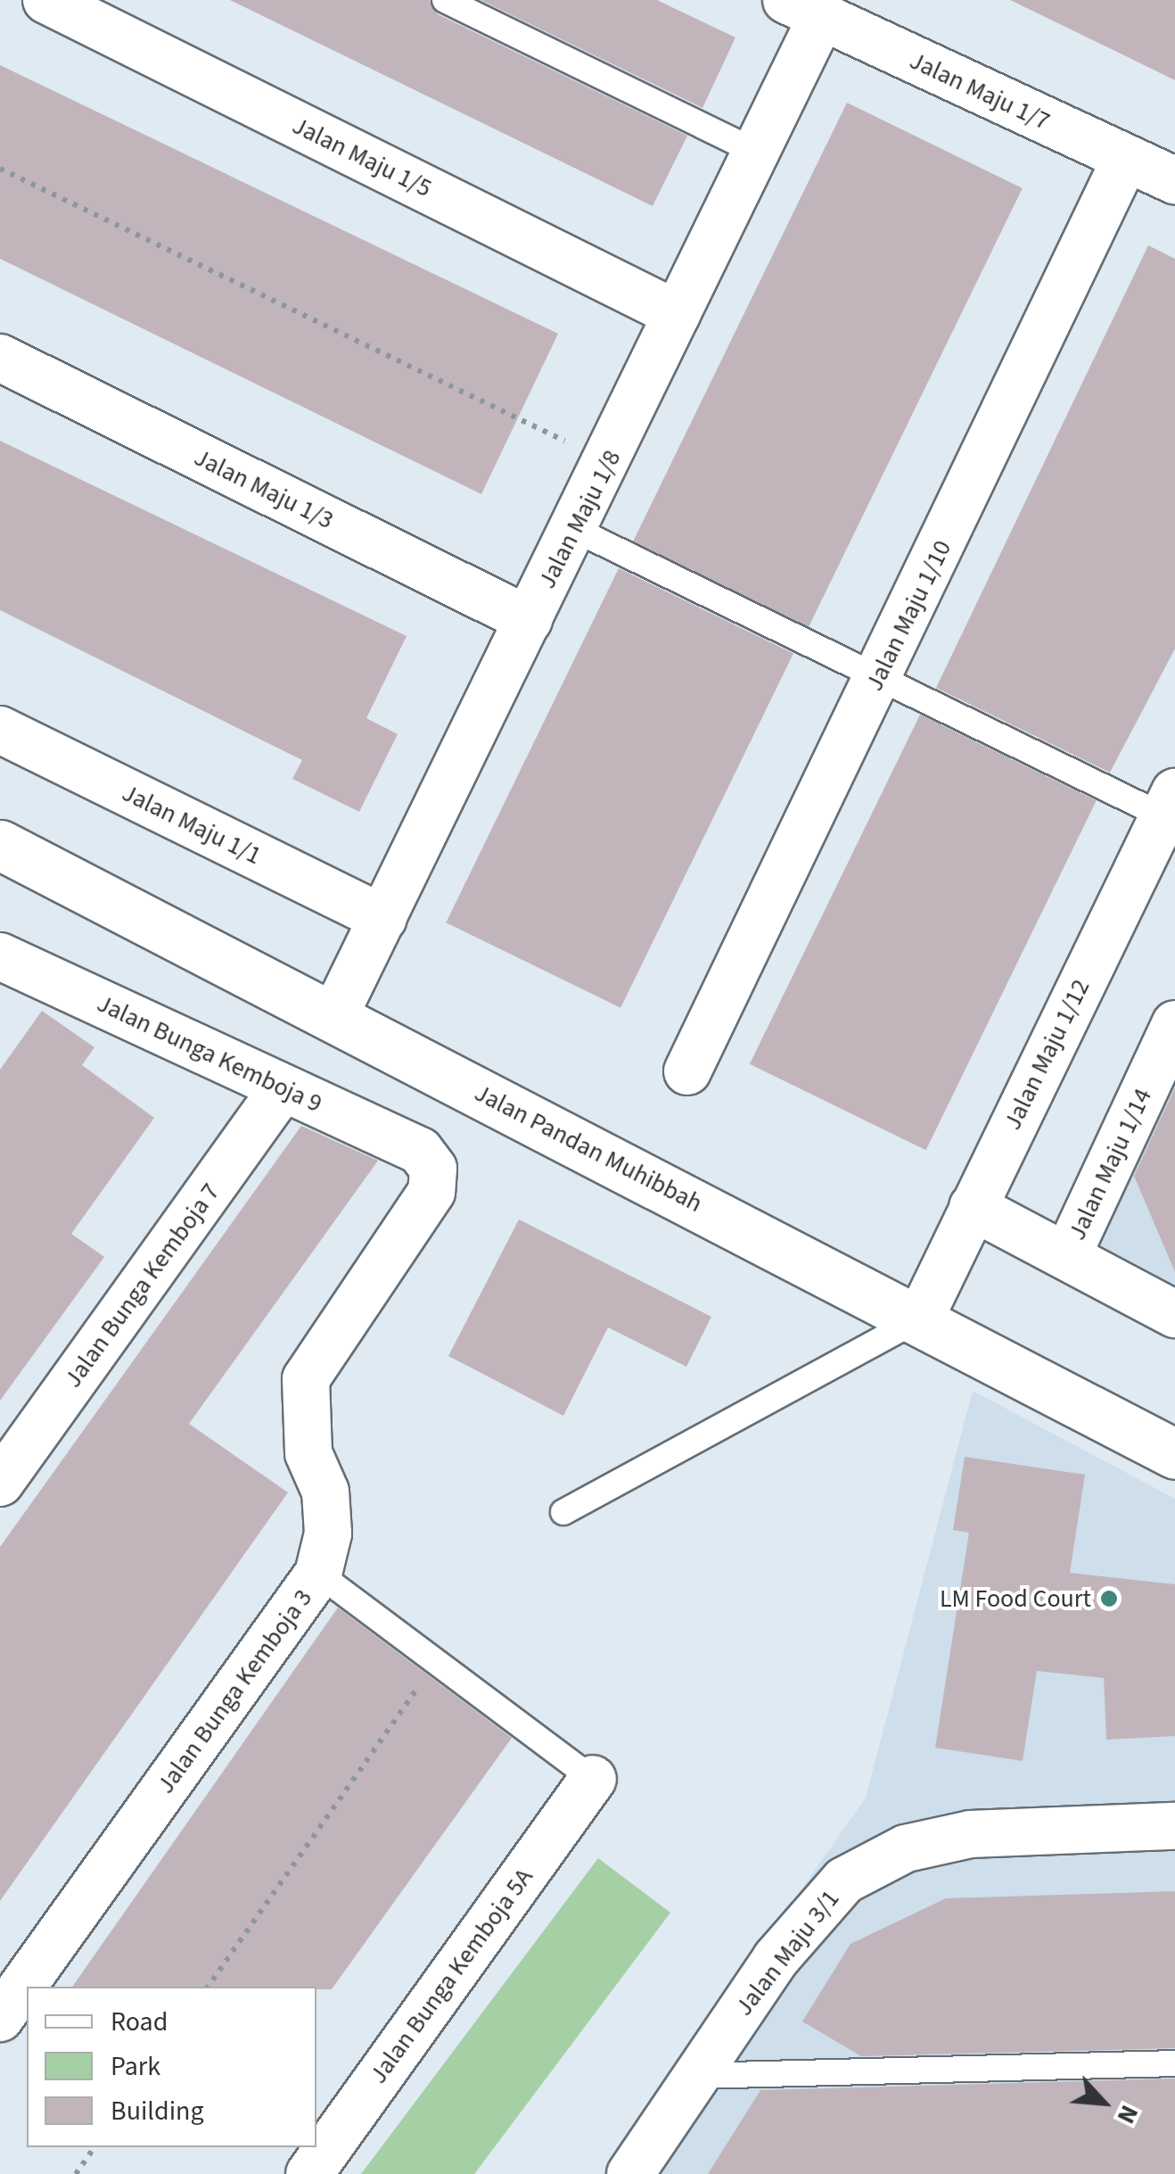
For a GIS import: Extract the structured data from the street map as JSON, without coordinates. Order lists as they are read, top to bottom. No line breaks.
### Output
{"streets":{"street":["Jalan Maju 1/7","Jalan Maju 1/5","Jalan Maju 1/3","Jalan Maju 1/8","Jalan Maju 1/10","Jalan Maju 1/1","Jalan Bunga Kemboja 9","Jalan Maju 1/12","Jalan Pandan Muhibbah","Jalan Maju 1/14","Jalan Bunga Kemboja 7","Jalan Bunga Kemboja 3","Jalan Maju 3/1","Jalan Bunga Kemboja 5A"]},"crossings":[["Jalan Maju 1/7","Jalan Maju 1/8"],["Jalan Maju 1/7","Jalan Maju 1/10"],["Jalan Maju 1/5","Jalan Maju 1/8"],["Jalan Maju 1/3","Jalan Maju 1/8"],["Jalan Maju 1/8","Jalan Maju 1/1"],["Jalan Maju 1/8","Jalan Pandan Muhibbah"],["Jalan Bunga Kemboja 9","Jalan Bunga Kemboja 7"],["Jalan Bunga Kemboja 9","Jalan Bunga Kemboja 3"],["Jalan Maju 1/12","Jalan Pandan Muhibbah"],["Jalan Maju 1/12","Jalan Maju 1/14"]],"places":["LM Food Court"],"legend":["Road","Park","Building"],"north":"bottom right"}
